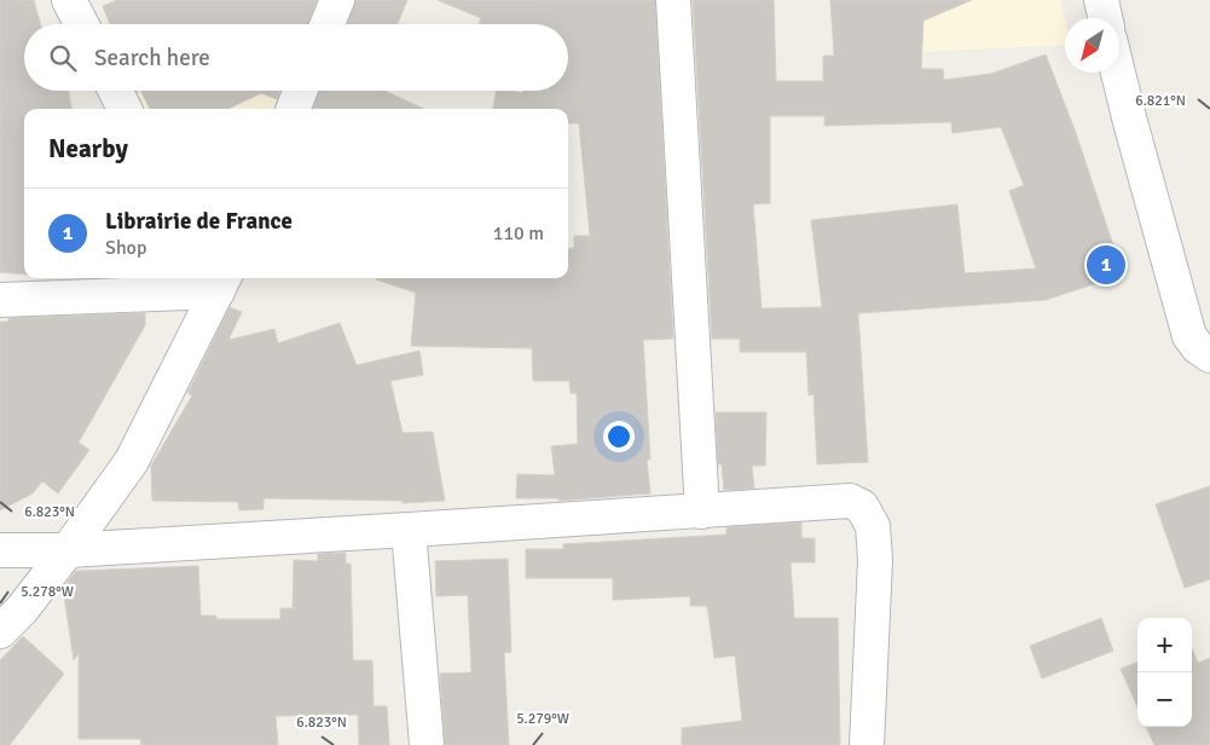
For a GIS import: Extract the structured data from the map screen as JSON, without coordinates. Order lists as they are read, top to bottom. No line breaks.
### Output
{"north":"bottom left","page":{"search":"Search here","heading":"Nearby","list":[{"mark":"1","name":"Librairie de France","note":"Shop","value":"110 m"}],"pins":"1","map_buttons":["+","−"]},"coordinates":["6.821°N","6.823°N","5.278°W","5.279°W"]}
